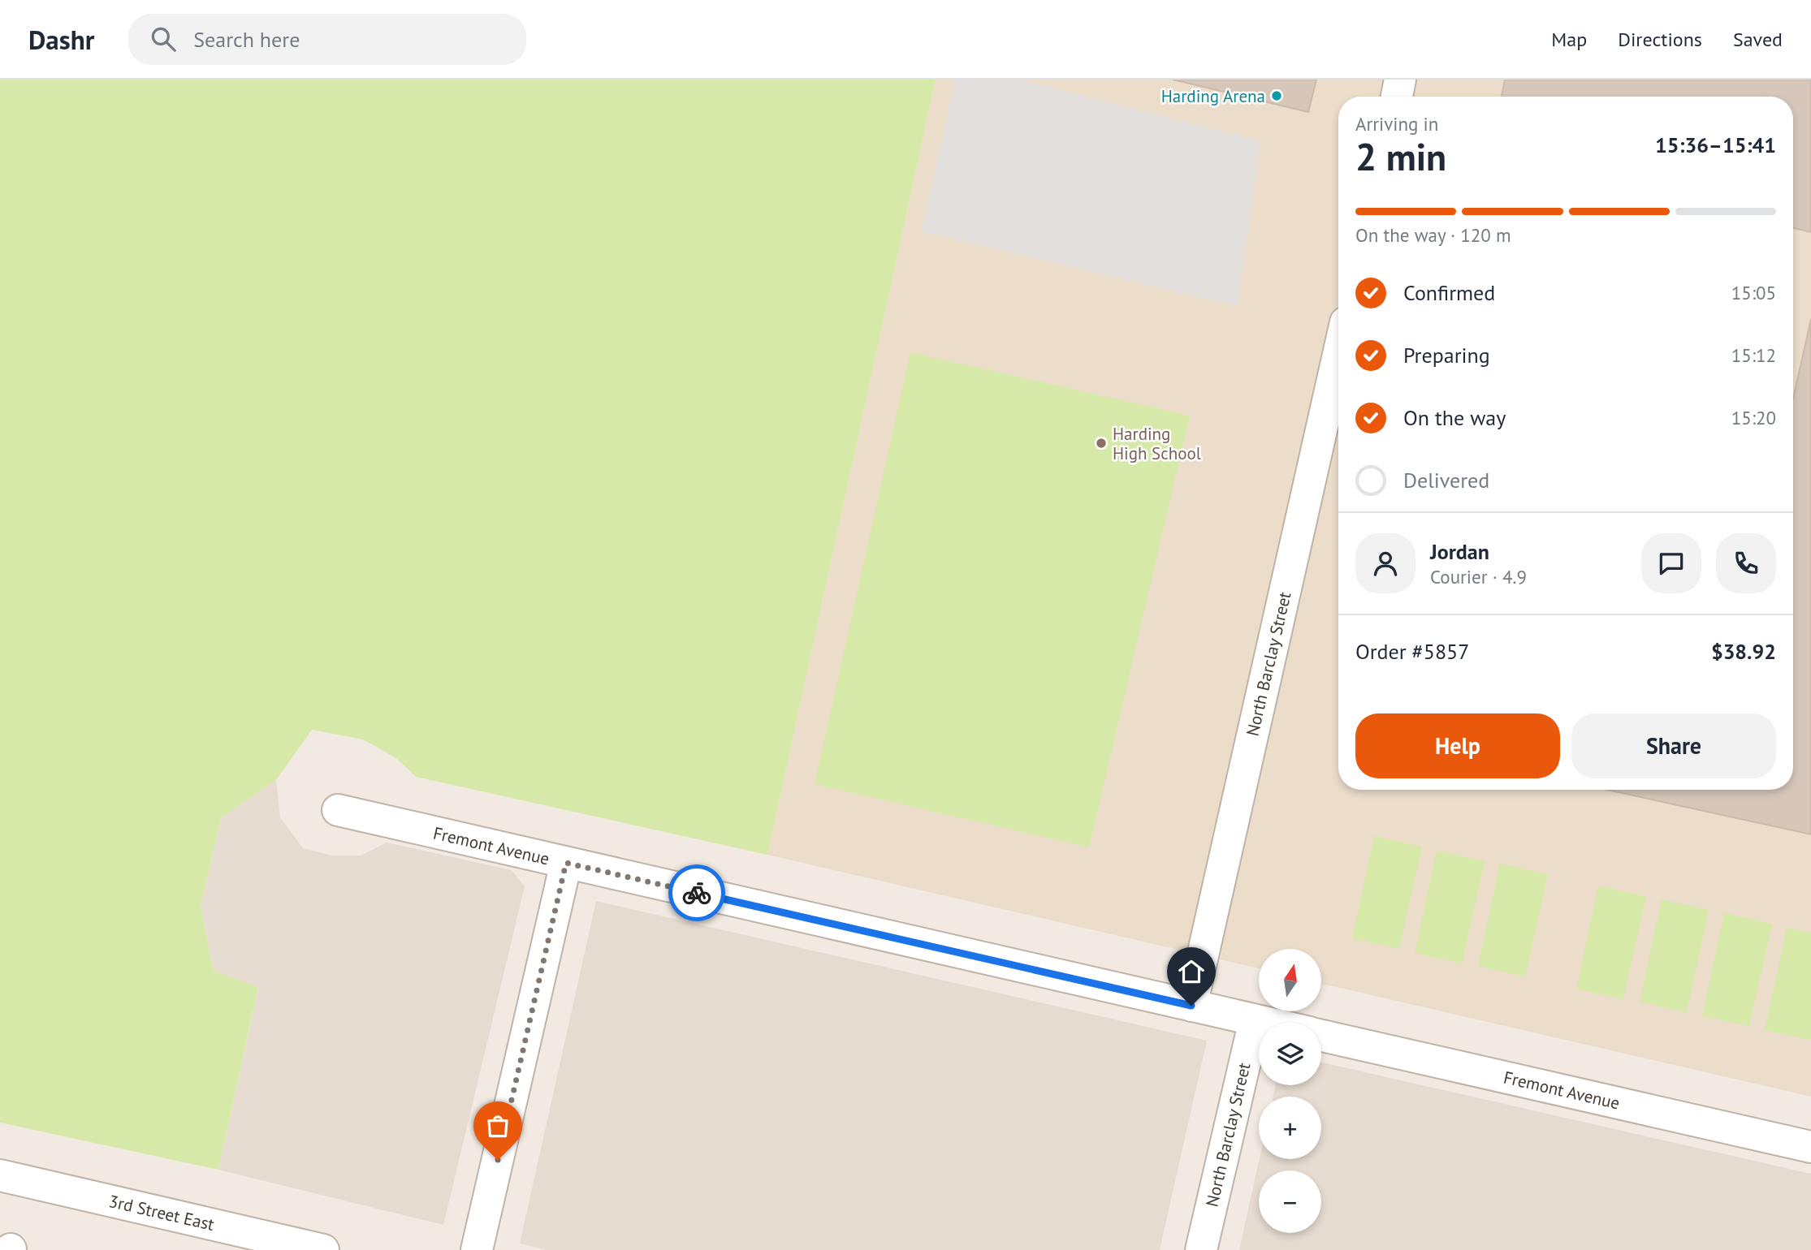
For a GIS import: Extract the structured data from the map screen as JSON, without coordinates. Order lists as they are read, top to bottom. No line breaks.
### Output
{"streets":{"street":["North Barclay Street","Fremont Avenue","3rd Street East"]},"crossings":[["North Barclay Street","Fremont Avenue"]],"places":["Harding Arena","Harding High School"],"north":"top","page":{"header":"Dashr","search":"Search here","nav":["Map","Directions","Saved"],"heading":["2 min","Arriving in","15:36–15:41"],"panel":["Jordan","Courier · 4.9","Order #5857","$38.92"],"bar":"On the way · 120 m","list":[["Confirmed","15:05"],["Preparing","15:12"],["On the way","15:20"],"Delivered"],"buttons":["Help","Share"],"map_buttons":["+","−"]}}
